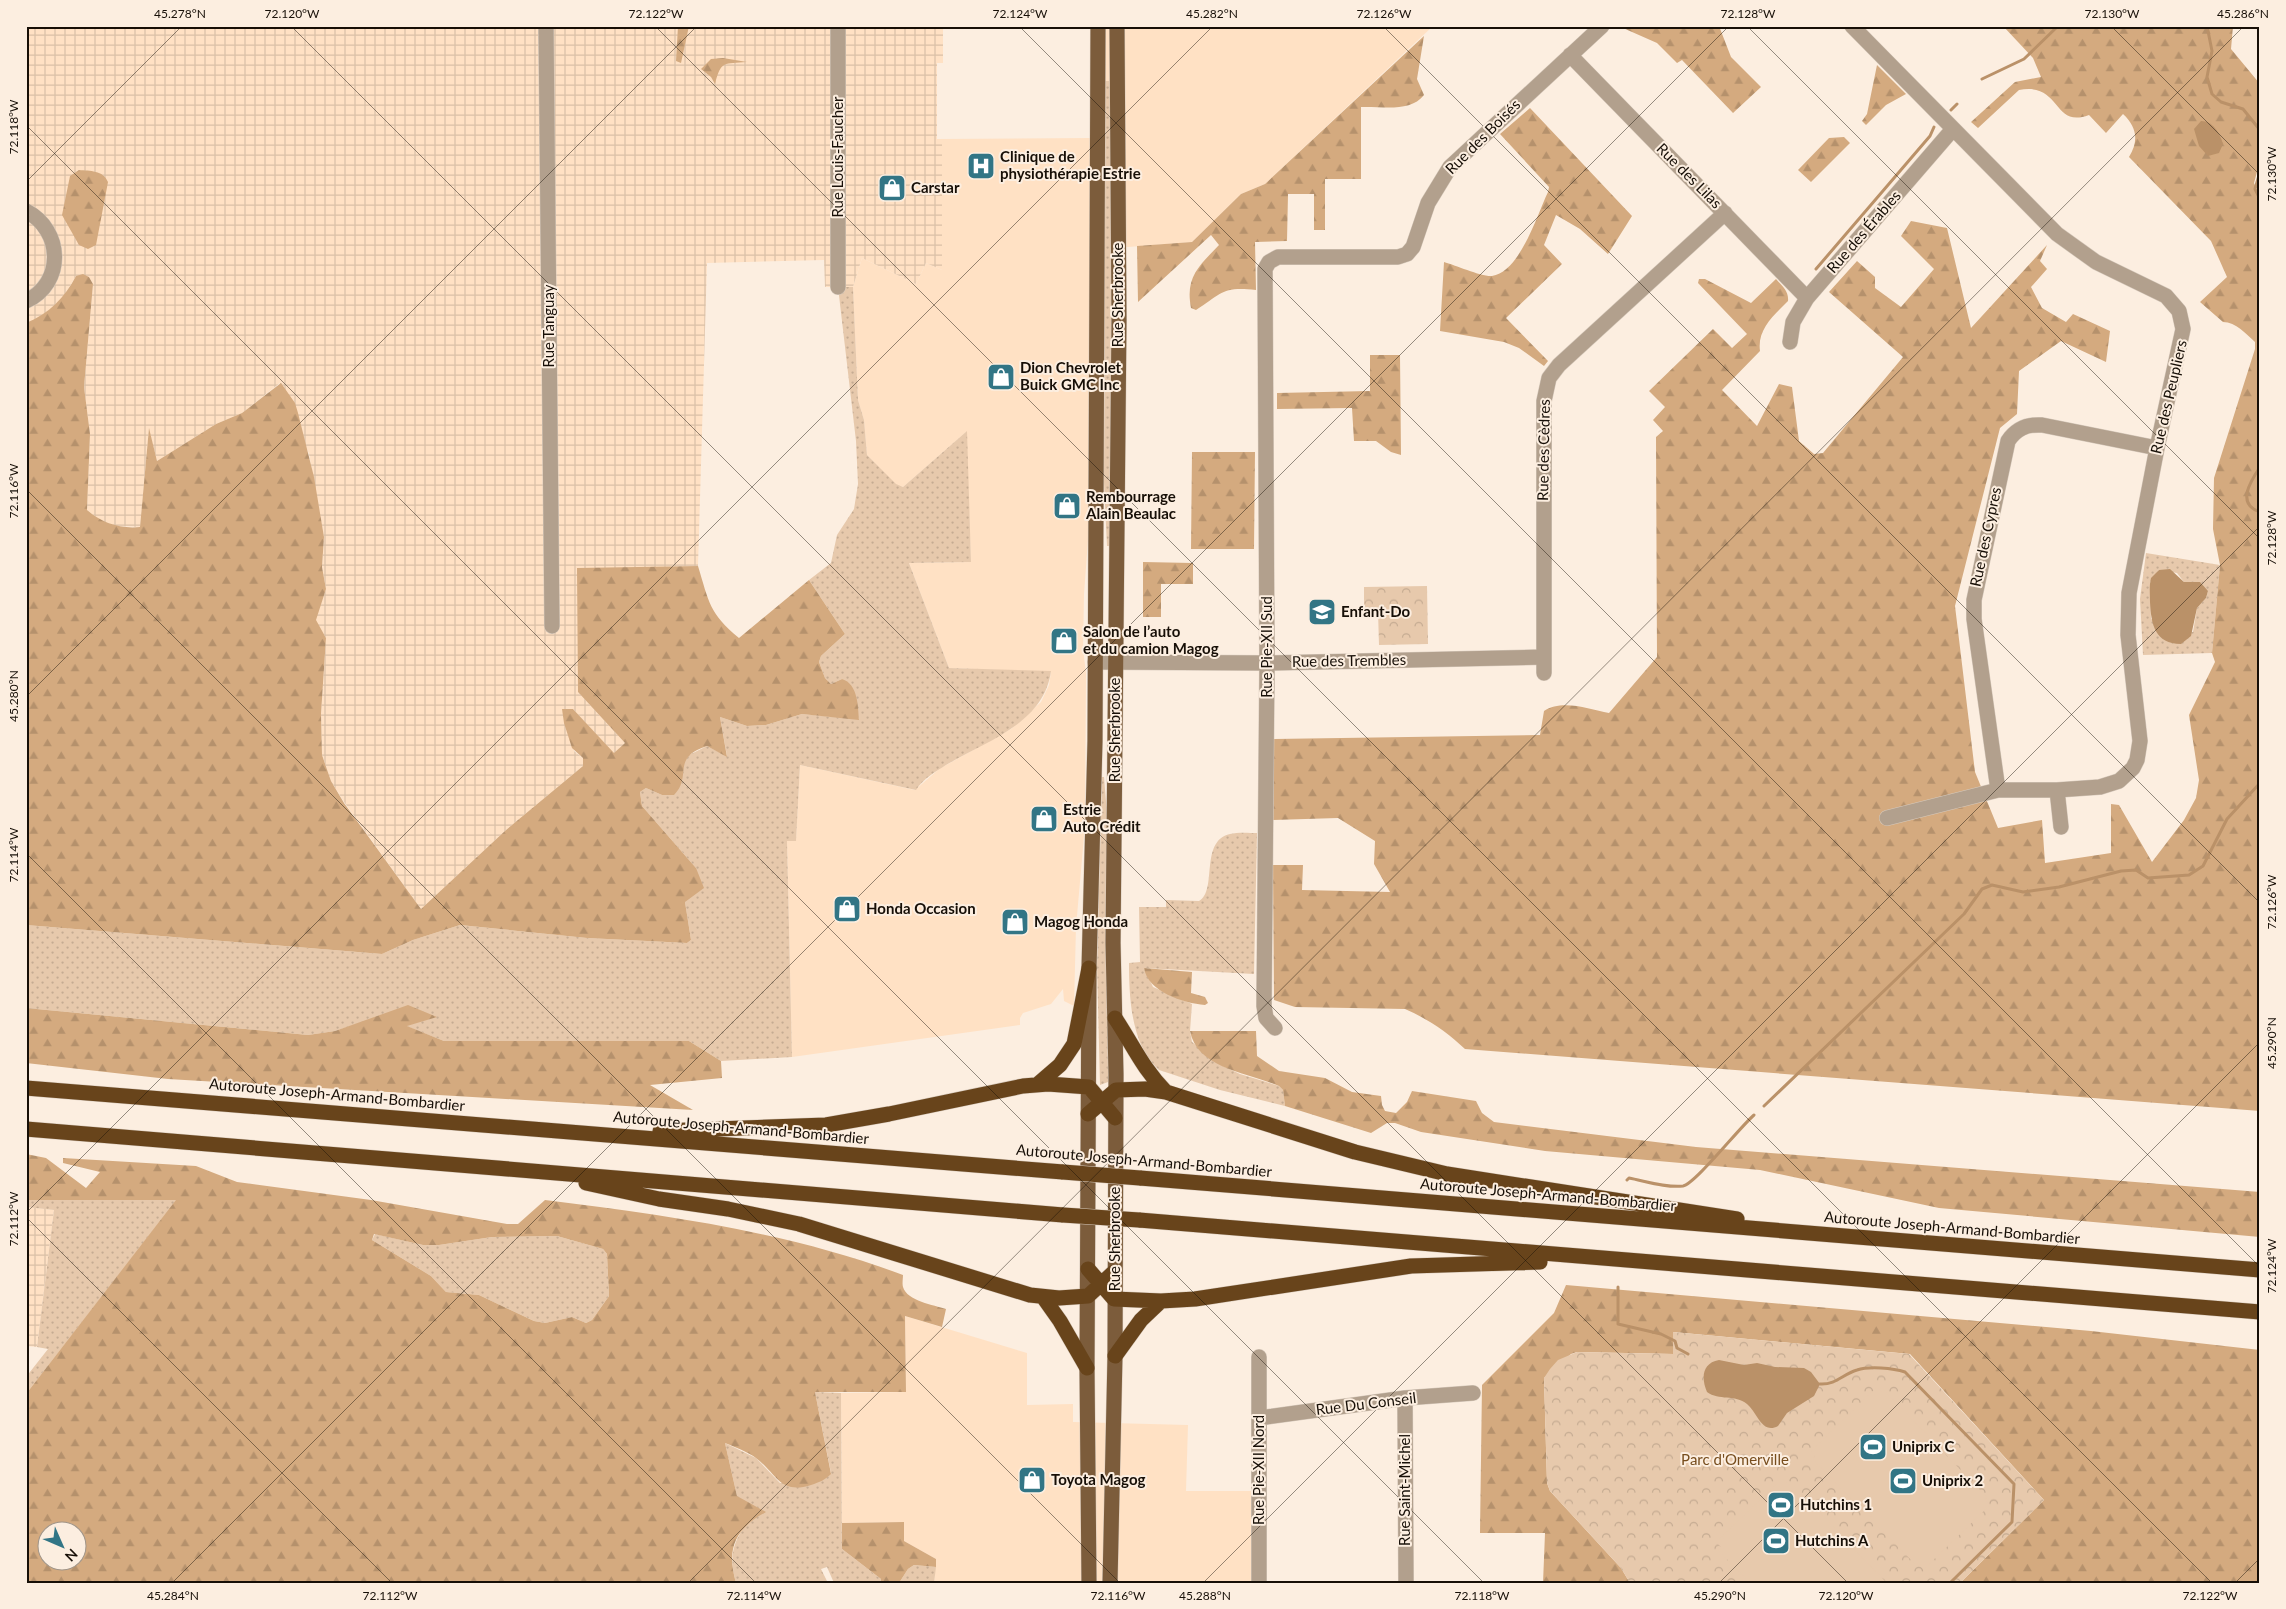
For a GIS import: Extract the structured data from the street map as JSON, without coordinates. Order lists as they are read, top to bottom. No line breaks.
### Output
{"streets":{"highway":["Autoroute Joseph-Armand-Bombardier"],"main road":["Rue Sherbrooke"],"street":["Rue des Boisés","Rue Louis-Faucher","Rue des Lilas","Rue des Érables","Rue Tanguay","Rue des Peupliers","Rue des Cèdres","Rue des Cypres","Rue Pie-XII Sud","Rue des Trembles","Rue Du Conseil","Rue Pie-XII Nord","Rue Saint-Michel"]},"crossings":[["Rue des Boisés","Rue des Lilas"],["Rue des Boisés","Rue Pie-XII Sud"],["Rue des Lilas","Rue des Érables"],["Rue des Lilas","Rue des Cèdres"],["Rue des Érables","Rue des Peupliers"],["Rue Sherbrooke","Rue des Trembles"],["Rue des Peupliers","Rue des Cypres"],["Rue des Cèdres","Rue des Trembles"],["Rue Pie-XII Sud","Rue des Trembles"],["Rue Du Conseil","Rue Pie-XII Nord"],["Rue Du Conseil","Rue Saint-Michel"]],"parks":["Parc d'Omerville"],"places":{"hospital":["Clinique de physiothérapie Estrie"],"shop":["Carstar","Dion Chevrolet Buick GMC Inc","Rembourrage Alain Beaulac","Salon de l’auto et du camion Magog","Estrie Auto Crédit","Honda Occasion","Magog Honda","Toyota Magog"],"school or university":["Enfant-Do"],"sports":["Uniprix C","Uniprix 2","Hutchins 1","Hutchins A"]},"north":"bottom right","coordinates":["45.278°N","72.120°W","72.122°W","72.124°W","45.282°N","72.126°W","72.128°W","72.130°W","45.286°N","72.118°W","72.116°W","45.280°N","72.114°W","45.290°N","72.112°W","45.284°N","45.288°N"]}
